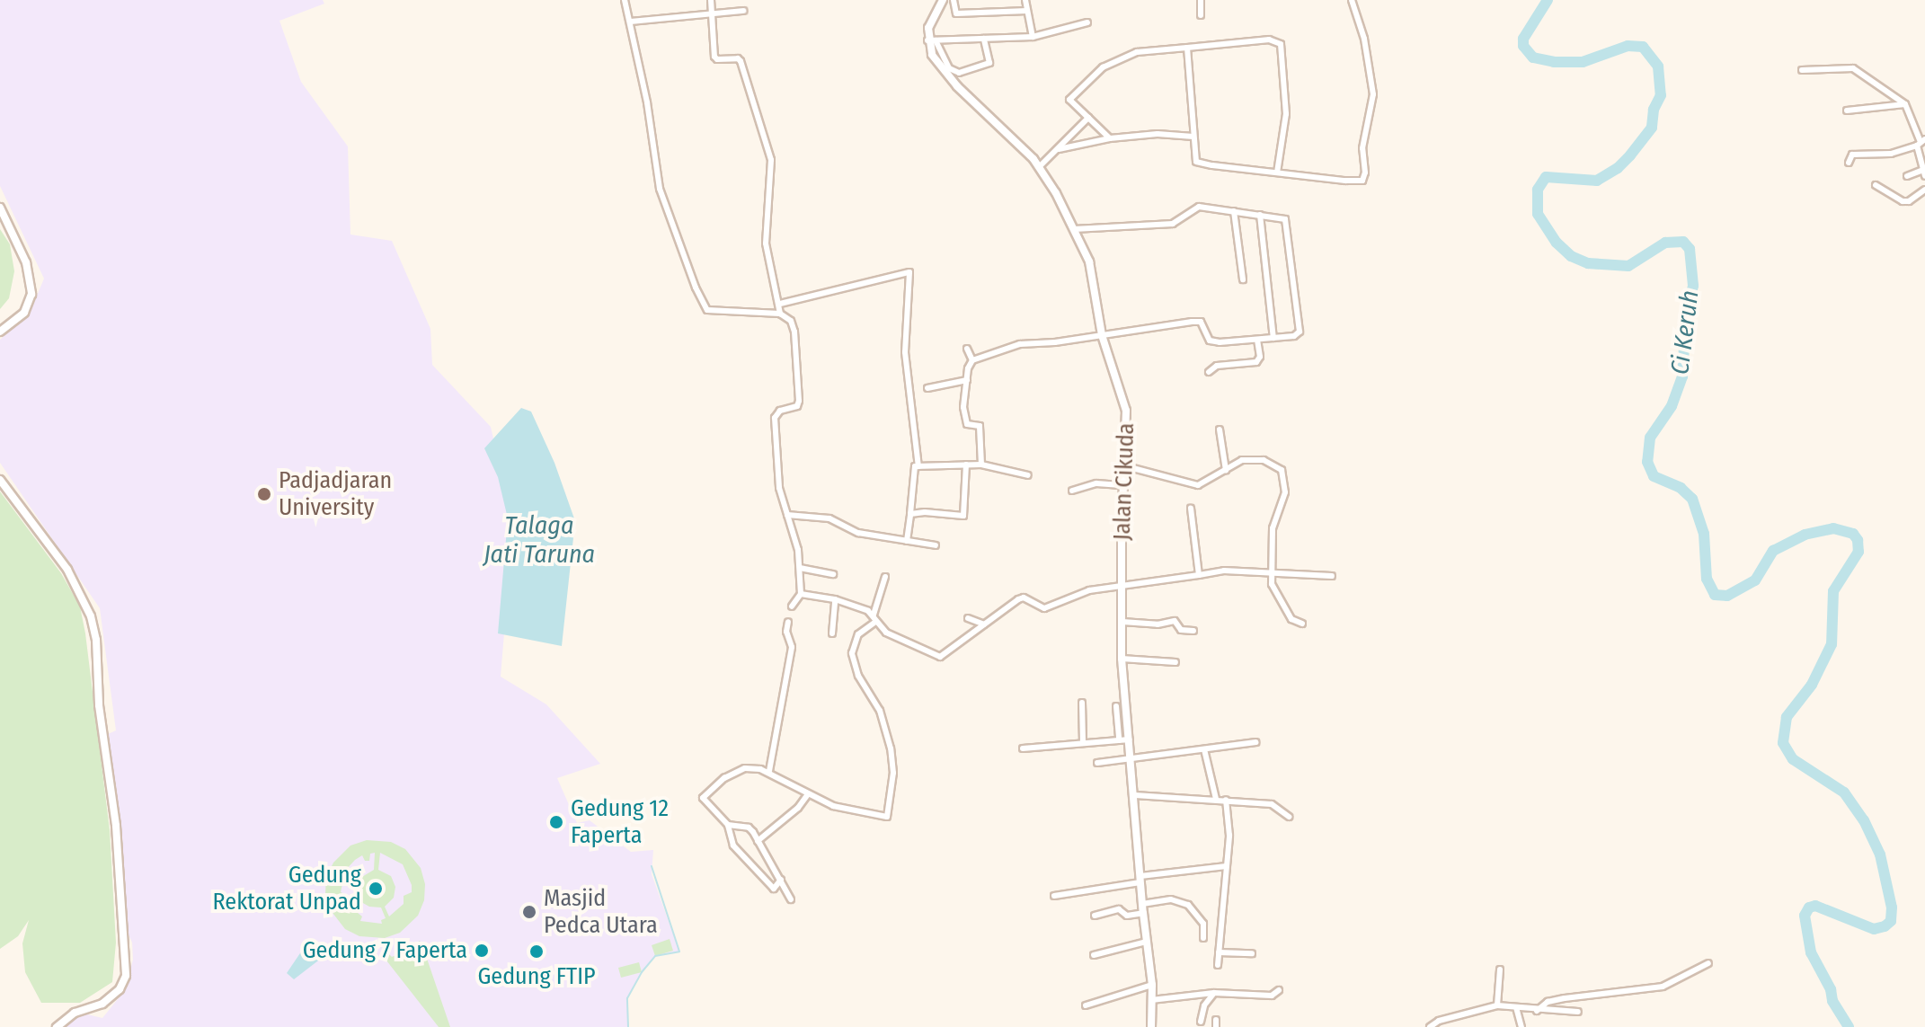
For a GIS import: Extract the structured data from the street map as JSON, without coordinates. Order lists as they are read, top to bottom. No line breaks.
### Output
{"streets":{"street":["Jalan Cikuda"]},"water":["Ci Keruh","Talaga Jati Taruna"],"places":["Padjadjaran University","Gedung 12 Faperta","Gedung Rektorat Unpad","Masjid Pedca Utara","Gedung 7 Faperta","Gedung FTIP"]}
